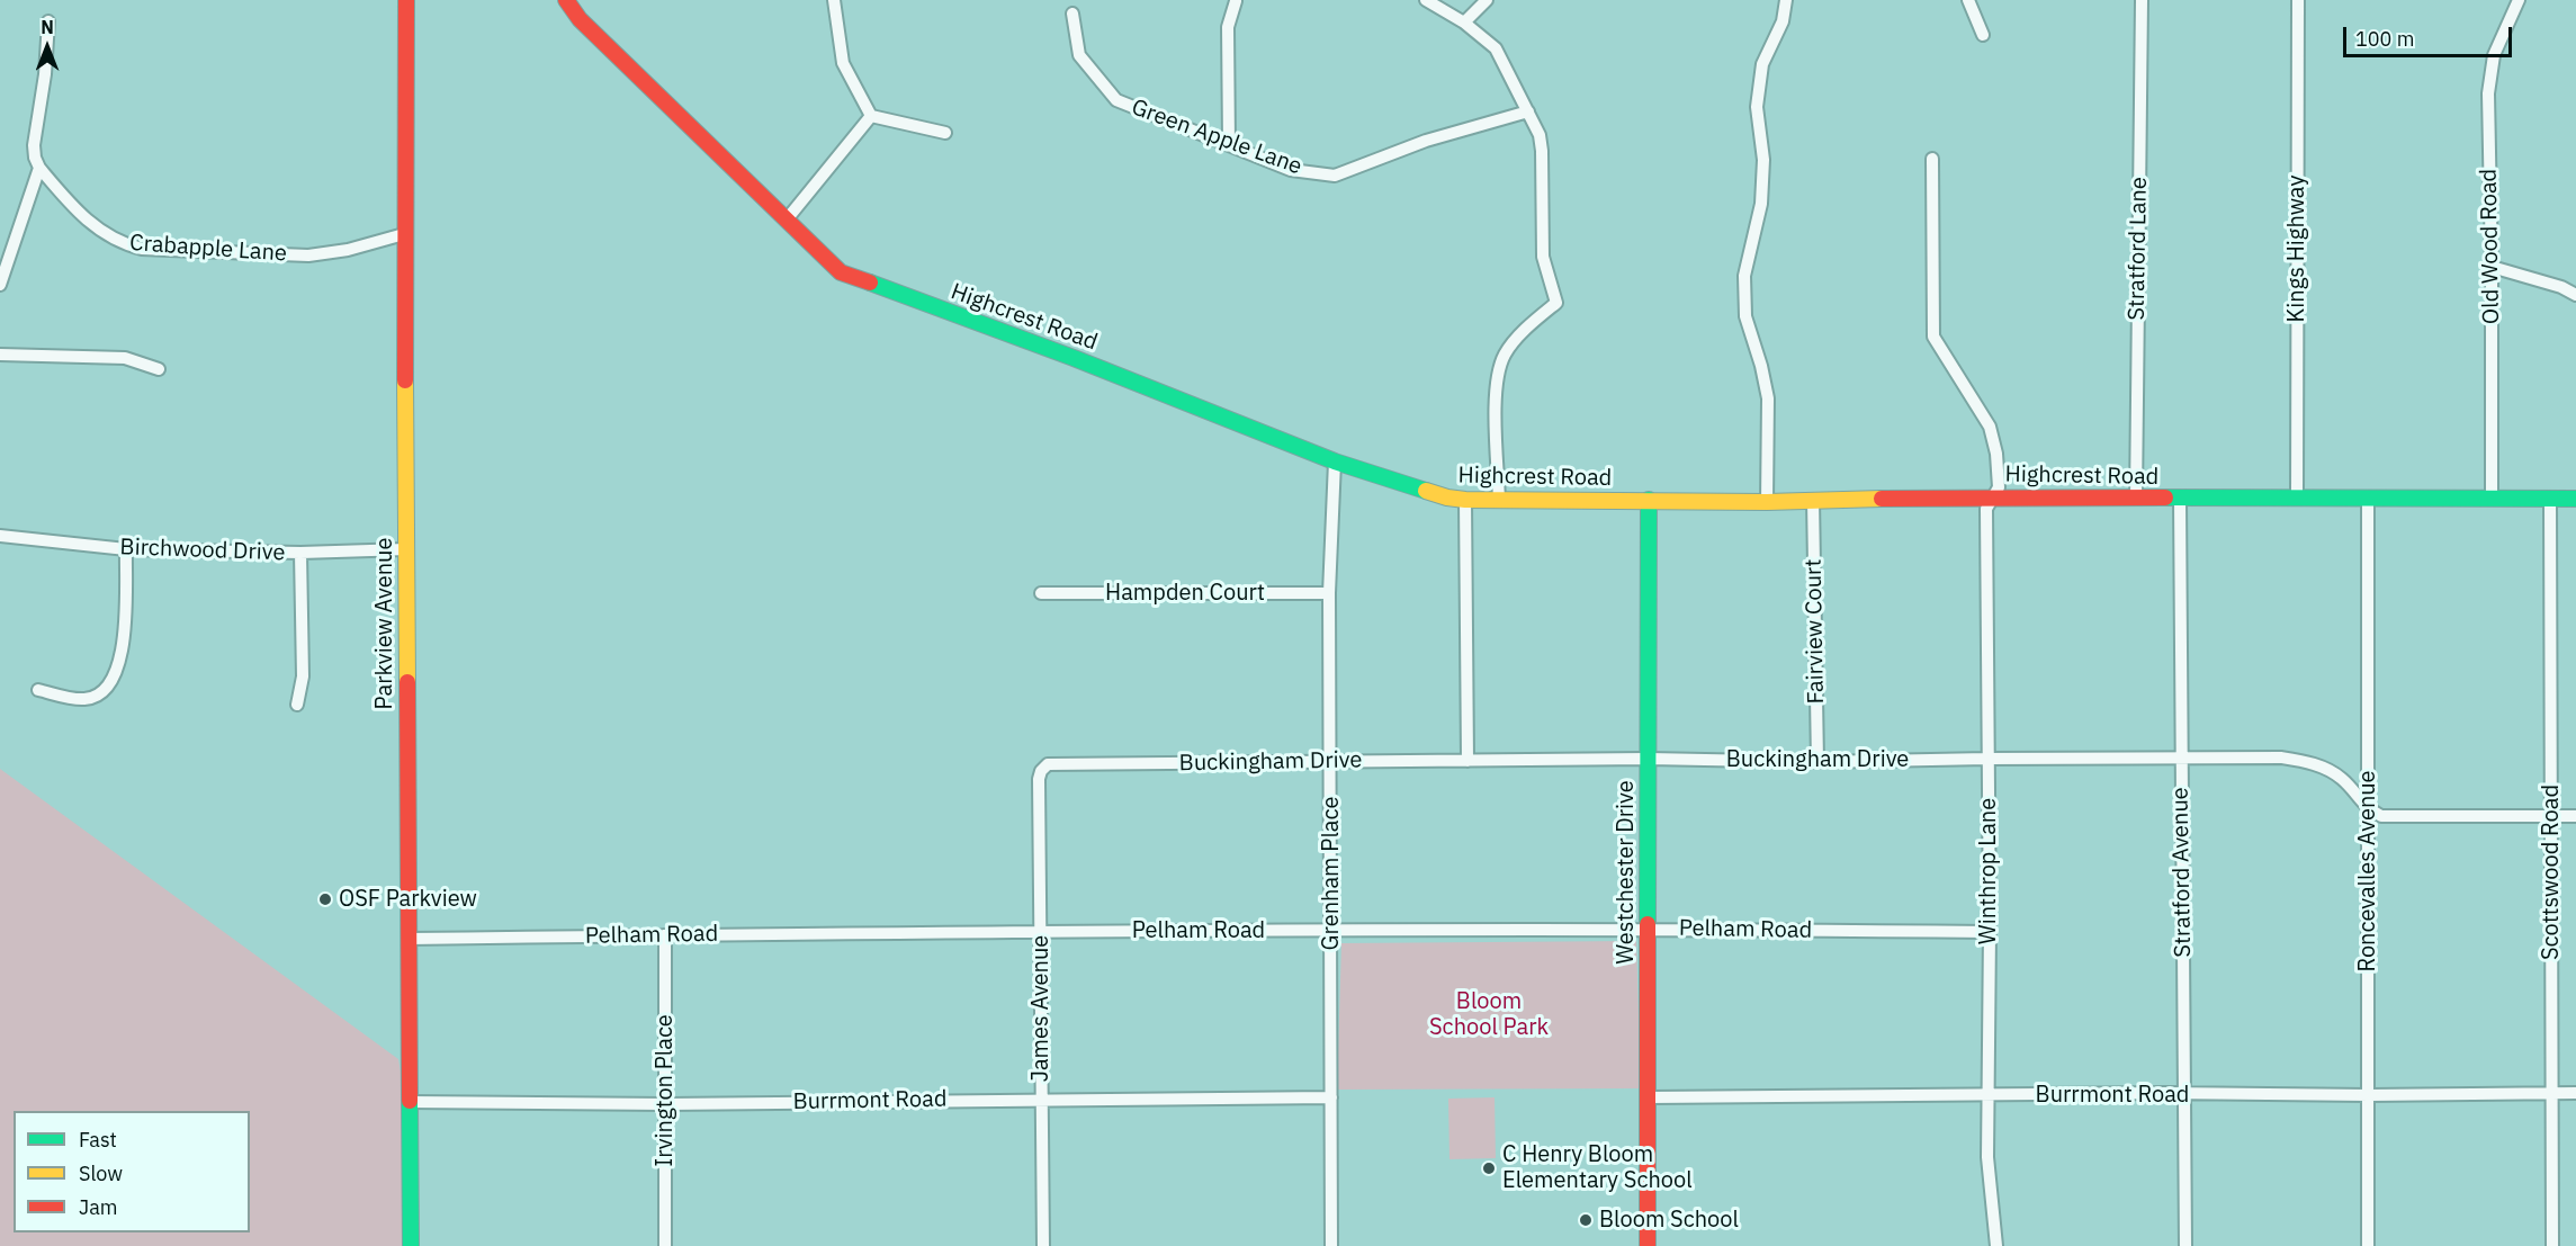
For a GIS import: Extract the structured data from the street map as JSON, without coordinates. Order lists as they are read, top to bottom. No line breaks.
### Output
{"streets":{"street":["Green Apple Lane","Old Wood Road","Crabapple Lane","Stratford Lane","Kings Highway","Highcrest Road","Birchwood Drive","Hampden Court","Parkview Avenue","Fairview Court","Buckingham Drive","Winthrop Lane","Roncevalles Avenue","Westchester Drive","Stratford Avenue","Scottswood Road","Grenham Place","Pelham Road","James Avenue","Irvington Place","Burrmont Road"]},"crossings":[["Old Wood Road","Highcrest Road"],["Crabapple Lane","Parkview Avenue"],["Stratford Lane","Highcrest Road"],["Kings Highway","Highcrest Road"],["Highcrest Road","Fairview Court"],["Highcrest Road","Winthrop Lane"],["Highcrest Road","Roncevalles Avenue"],["Highcrest Road","Westchester Drive"],["Highcrest Road","Stratford Avenue"],["Highcrest Road","Scottswood Road"],["Highcrest Road","Grenham Place"],["Birchwood Drive","Parkview Avenue"],["Hampden Court","Grenham Place"],["Parkview Avenue","Pelham Road"],["Parkview Avenue","Burrmont Road"],["Fairview Court","Buckingham Drive"],["Buckingham Drive","Winthrop Lane"],["Buckingham Drive","Roncevalles Avenue"],["Buckingham Drive","Westchester Drive"],["Buckingham Drive","Stratford Avenue"],["Buckingham Drive","Grenham Place"],["Buckingham Drive","James Avenue"],["Winthrop Lane","Pelham Road"],["Winthrop Lane","Burrmont Road"],["Roncevalles Avenue","Burrmont Road"],["Westchester Drive","Pelham Road"],["Westchester Drive","Burrmont Road"],["Stratford Avenue","Burrmont Road"],["Scottswood Road","Burrmont Road"],["Grenham Place","Pelham Road"],["Grenham Place","Burrmont Road"],["Pelham Road","James Avenue"],["Pelham Road","Irvington Place"],["James Avenue","Burrmont Road"],["Irvington Place","Burrmont Road"]],"parks":["Bloom School Park"],"places":["OSF Parkview","C Henry Bloom Elementary School","Bloom School"],"legend":["Fast","Slow","Jam"],"scale_bar":"100 m","north":"top"}
